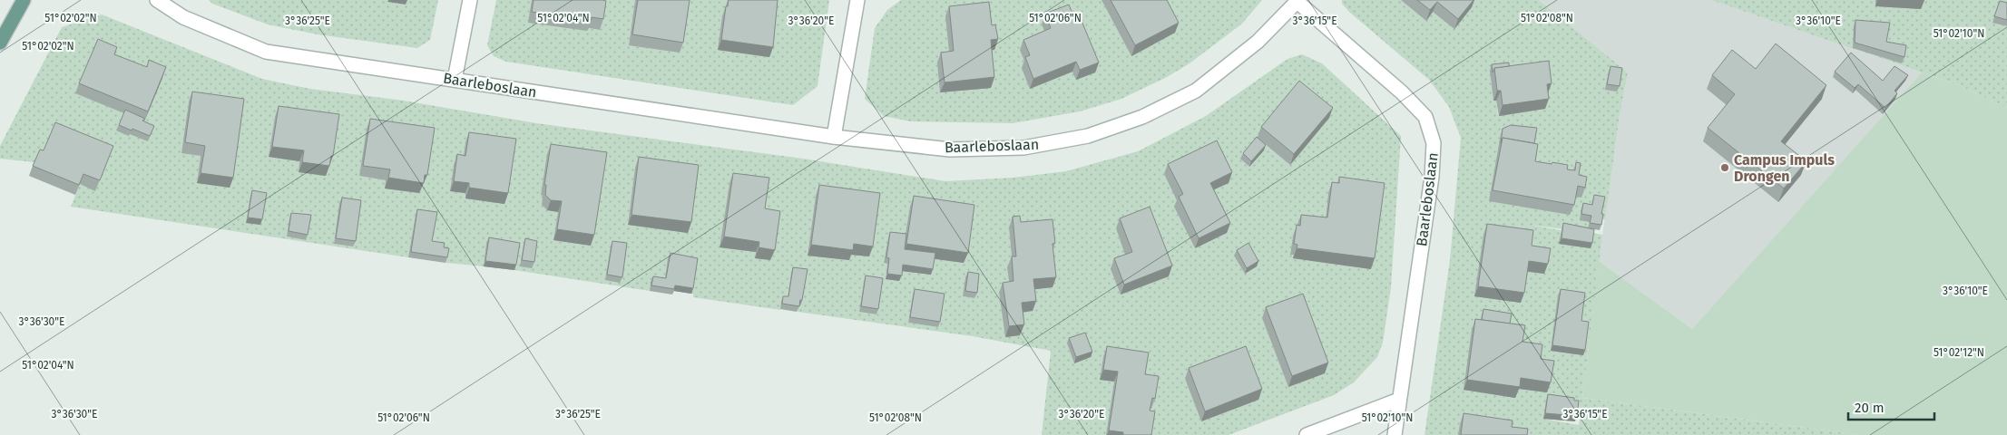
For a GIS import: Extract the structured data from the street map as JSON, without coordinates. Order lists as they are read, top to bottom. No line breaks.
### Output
{"streets":{"street":["Baarleboslaan"]},"places":["Campus Impuls Drongen"],"scale_bar":"20 m","coordinates":["51°02'02\"N","51°02'04\"N","51°02'06\"N","51°02'08\"N","3°36'25\"E","3°36'20\"E","3°36'10\"E","3°36'15\"E","51°02'10\"N","3°36'30\"E","51°02'12\"N"]}
